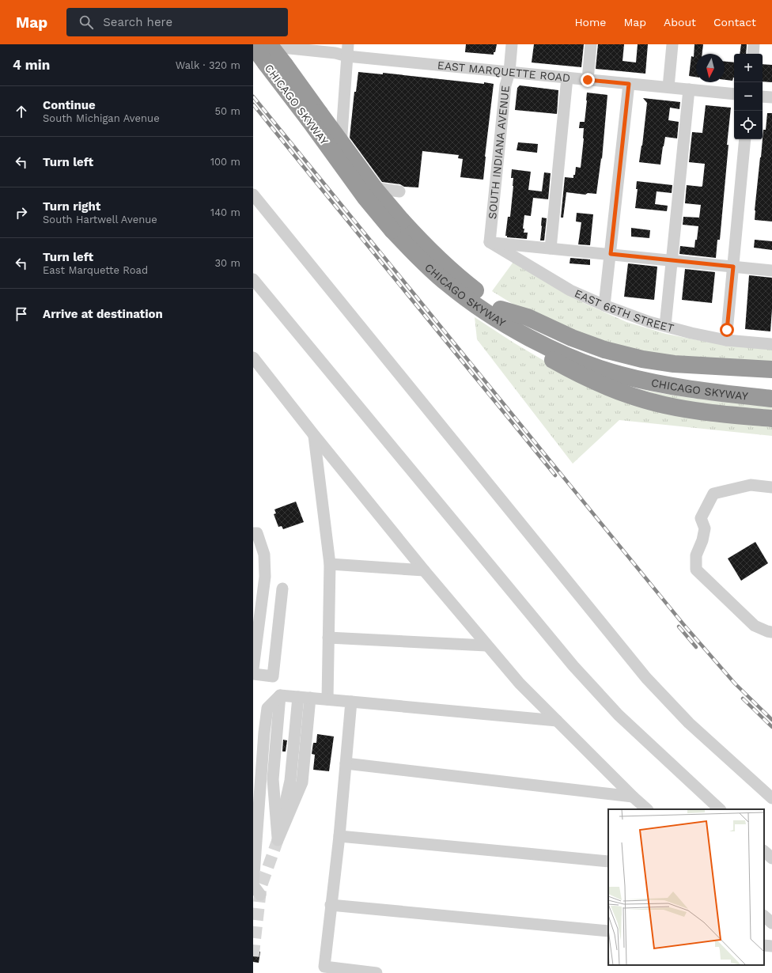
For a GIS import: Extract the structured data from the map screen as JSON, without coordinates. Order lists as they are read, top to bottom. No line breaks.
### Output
{"streets":{"highway":["CHICAGO SKYWAY"],"street":["EAST MARQUETTE ROAD","SOUTH INDIANA AVENUE","EAST 66TH STREET"]},"crossings":[["EAST MARQUETTE ROAD","CHICAGO SKYWAY"],["EAST MARQUETTE ROAD","SOUTH INDIANA AVENUE"],["SOUTH INDIANA AVENUE","EAST 66TH STREET"]],"north":"bottom","page":{"header":"Map","search":"Search here","nav":["Home","Map","About","Contact"],"heading":["4 min","Walk · 320 m"],"map_buttons":["+","−"],"list":[["Continue","South Michigan Avenue","50 m"],["Turn left","100 m"],["Turn right","South Hartwell Avenue","140 m"],["Turn left","East Marquette Road","30 m"],"Arrive at destination"]}}
